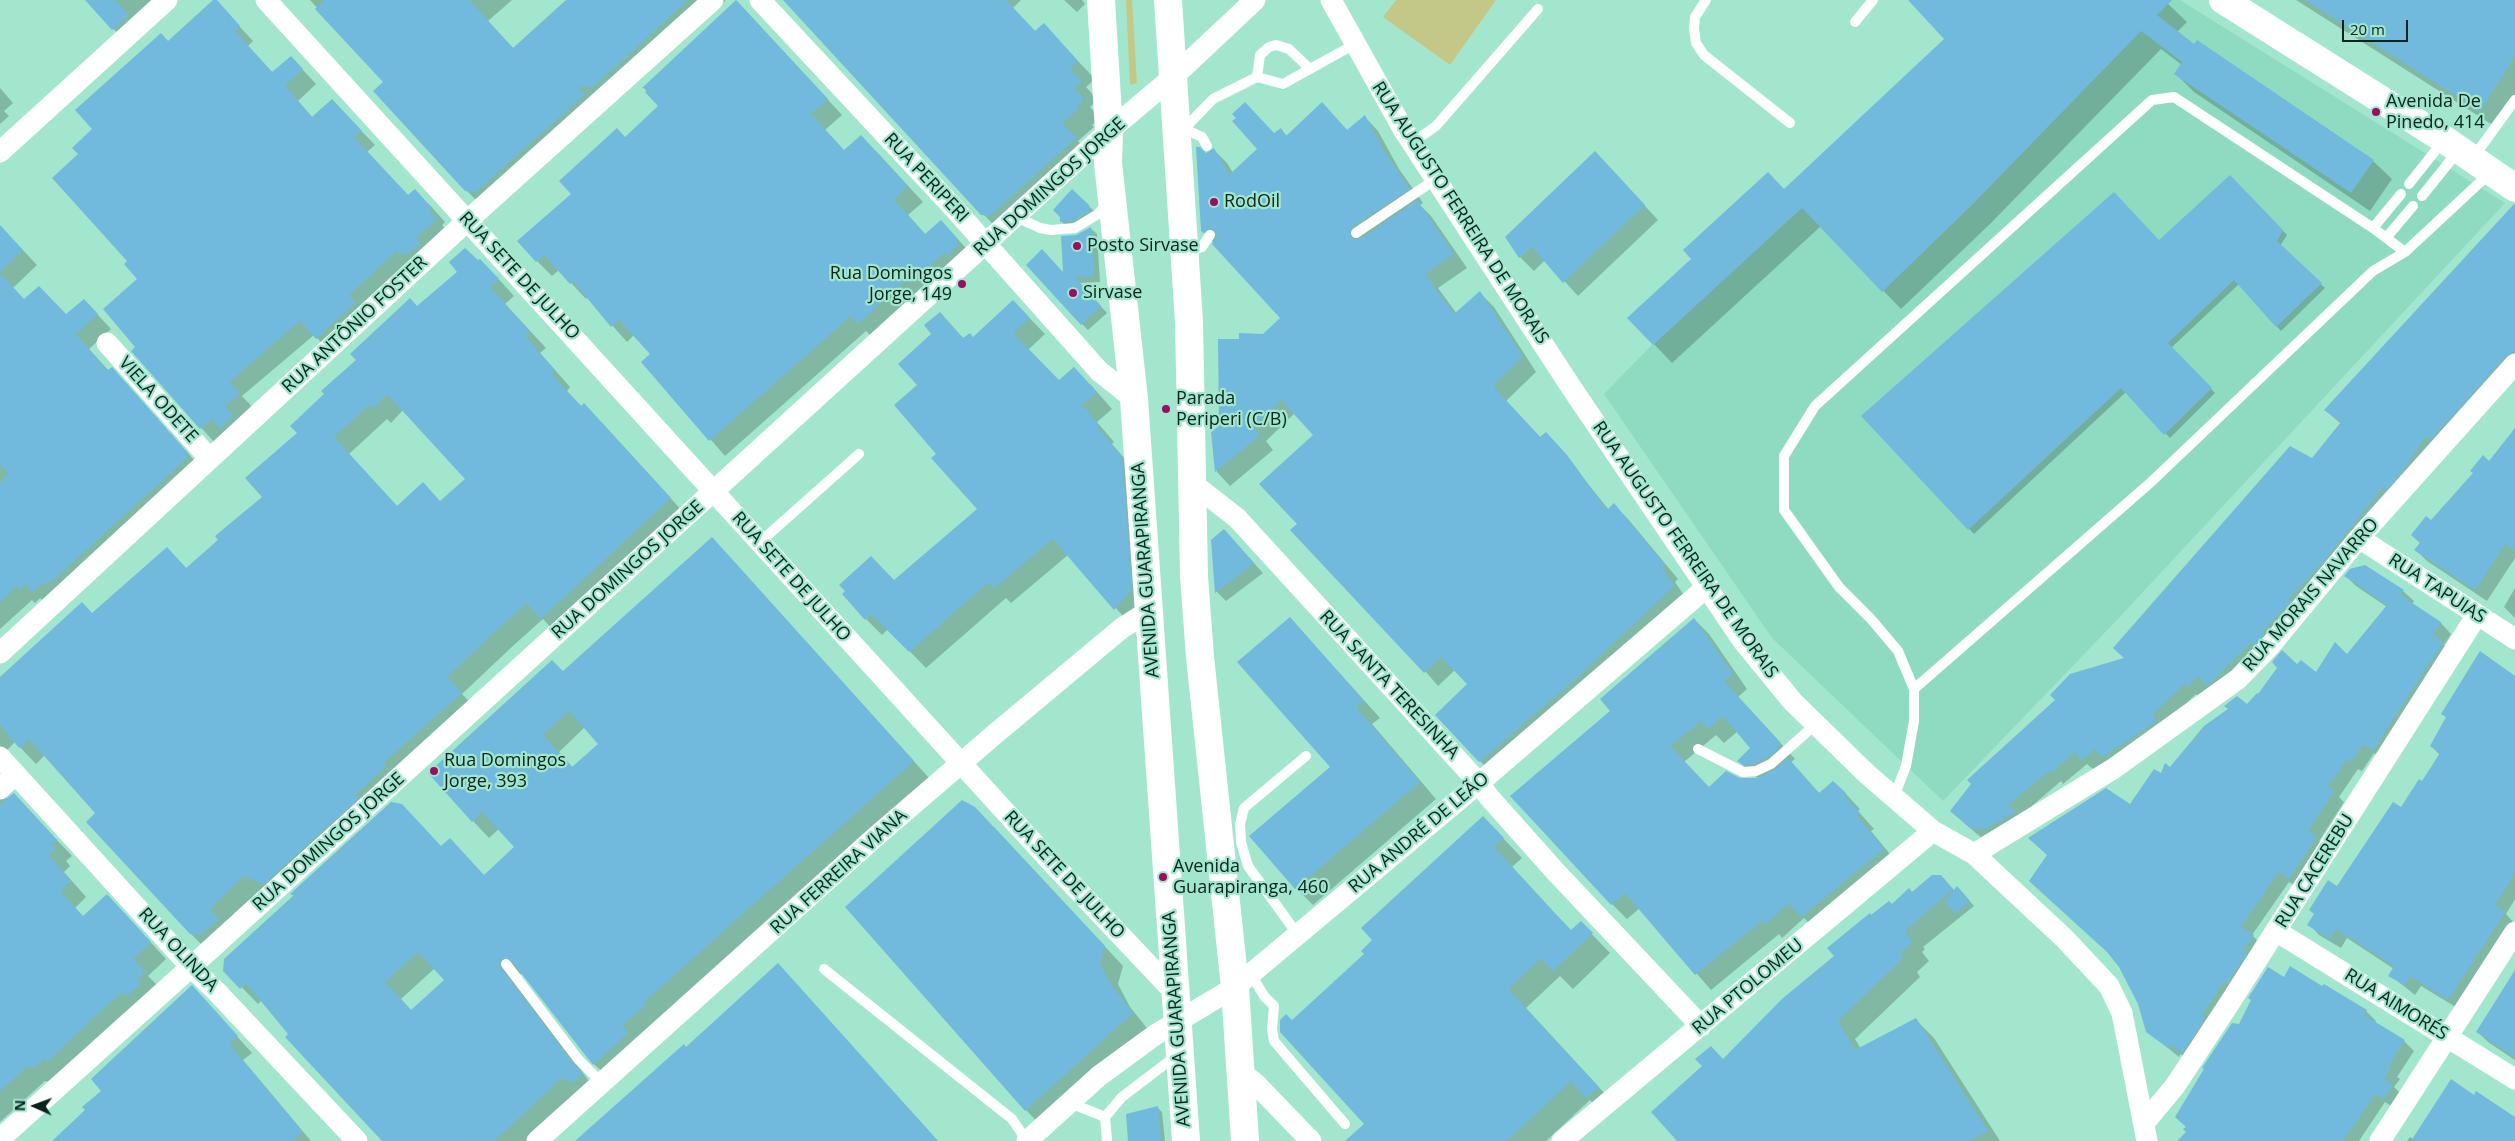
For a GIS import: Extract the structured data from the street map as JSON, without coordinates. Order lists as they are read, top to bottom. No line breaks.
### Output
{"streets":{"main road":["AVENIDA GUARAPIRANGA"],"street":["RUA PERIPERI","RUA DOMINGOS JORGE","RUA AUGUSTO FERREIRA DE MORAIS","RUA SETE DE JULHO","RUA ANTÔNIO FOSTER","VIELA ODETE","RUA TAPUIAS","RUA MORAIS NAVARRO","RUA SANTA TERESINHA","RUA ANDRÉ DE LEÃO","RUA CACEREBU","RUA FERREIRA VIANA","RUA OLINDA","RUA PTOLOMEU","RUA AIMORÉS"]},"crossings":[["RUA PERIPERI","RUA DOMINGOS JORGE"],["RUA PERIPERI","AVENIDA GUARAPIRANGA"],["RUA DOMINGOS JORGE","RUA SETE DE JULHO"],["RUA DOMINGOS JORGE","AVENIDA GUARAPIRANGA"],["RUA DOMINGOS JORGE","RUA OLINDA"],["RUA AUGUSTO FERREIRA DE MORAIS","RUA MORAIS NAVARRO"],["RUA AUGUSTO FERREIRA DE MORAIS","RUA ANDRÉ DE LEÃO"],["RUA AUGUSTO FERREIRA DE MORAIS","RUA CACEREBU"],["RUA AUGUSTO FERREIRA DE MORAIS","RUA PTOLOMEU"],["RUA SETE DE JULHO","RUA ANTÔNIO FOSTER"],["RUA SETE DE JULHO","AVENIDA GUARAPIRANGA"],["RUA SETE DE JULHO","RUA ANDRÉ DE LEÃO"],["RUA SETE DE JULHO","RUA FERREIRA VIANA"],["RUA ANTÔNIO FOSTER","VIELA ODETE"],["AVENIDA GUARAPIRANGA","RUA ANDRÉ DE LEÃO"],["AVENIDA GUARAPIRANGA","RUA FERREIRA VIANA"],["RUA TAPUIAS","RUA MORAIS NAVARRO"],["RUA TAPUIAS","RUA CACEREBU"],["RUA SANTA TERESINHA","RUA ANDRÉ DE LEÃO"],["RUA SANTA TERESINHA","RUA PTOLOMEU"],["RUA CACEREBU","RUA AIMORÉS"]],"places":["Avenida De Pinedo, 414","RodOil","Posto Sirvase","Rua Domingos Jorge, 149","Sirvase","Parada Periperi (C/B)","Rua Domingos Jorge, 393","Avenida Guarapiranga, 460"],"scale_bar":"20 m","north":"left"}
